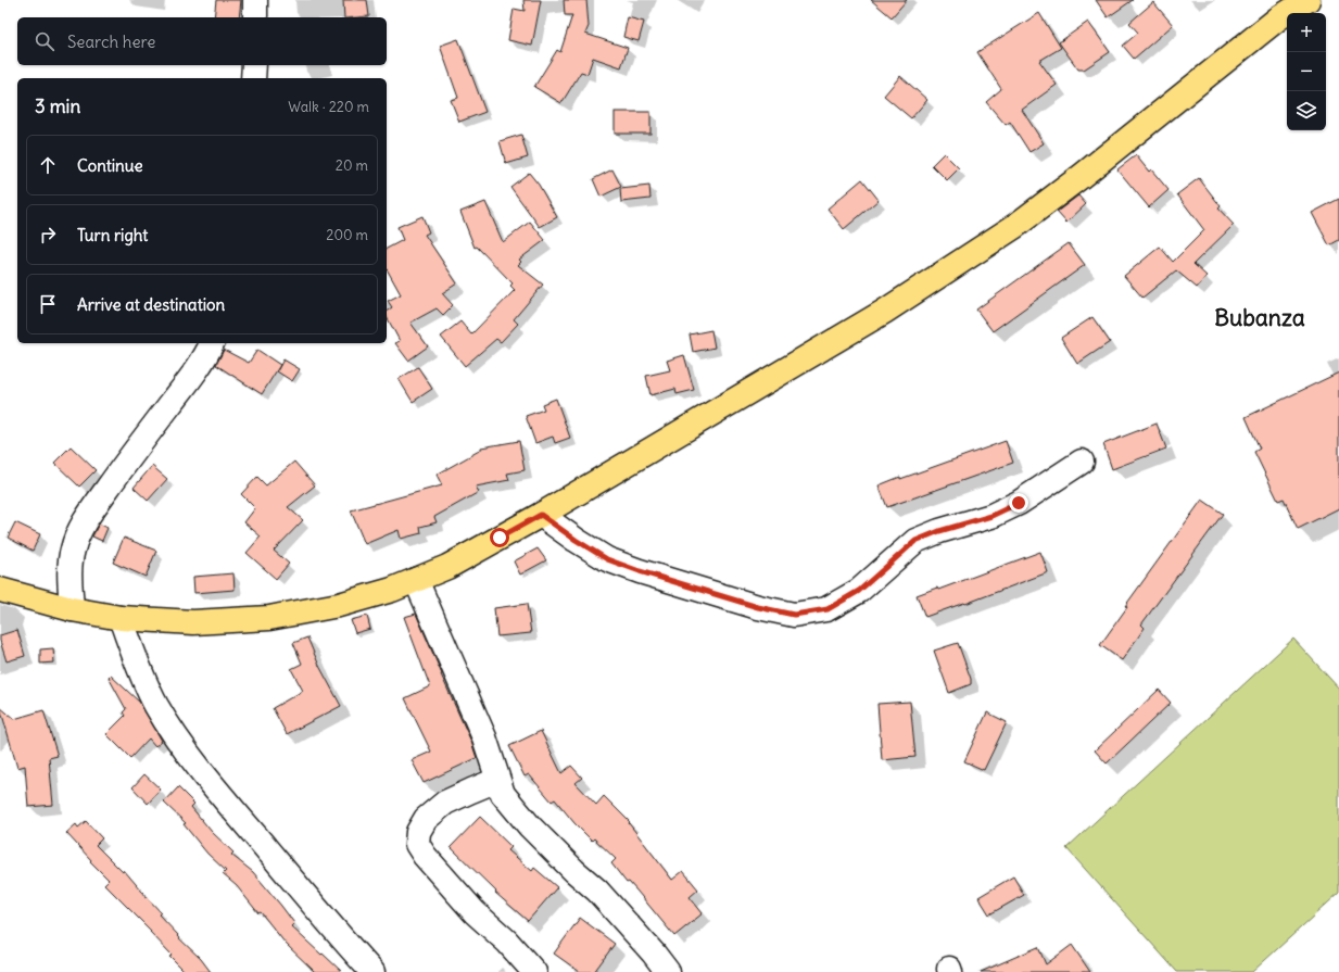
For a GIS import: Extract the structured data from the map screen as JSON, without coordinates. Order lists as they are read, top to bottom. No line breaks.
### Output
{"districts":["Bubanza"],"page":{"map_buttons":["+","−"],"search":"Search here","heading":["3 min","Walk · 220 m"],"list":[["Continue","20 m"],["Turn right","200 m"],"Arrive at destination"]}}
